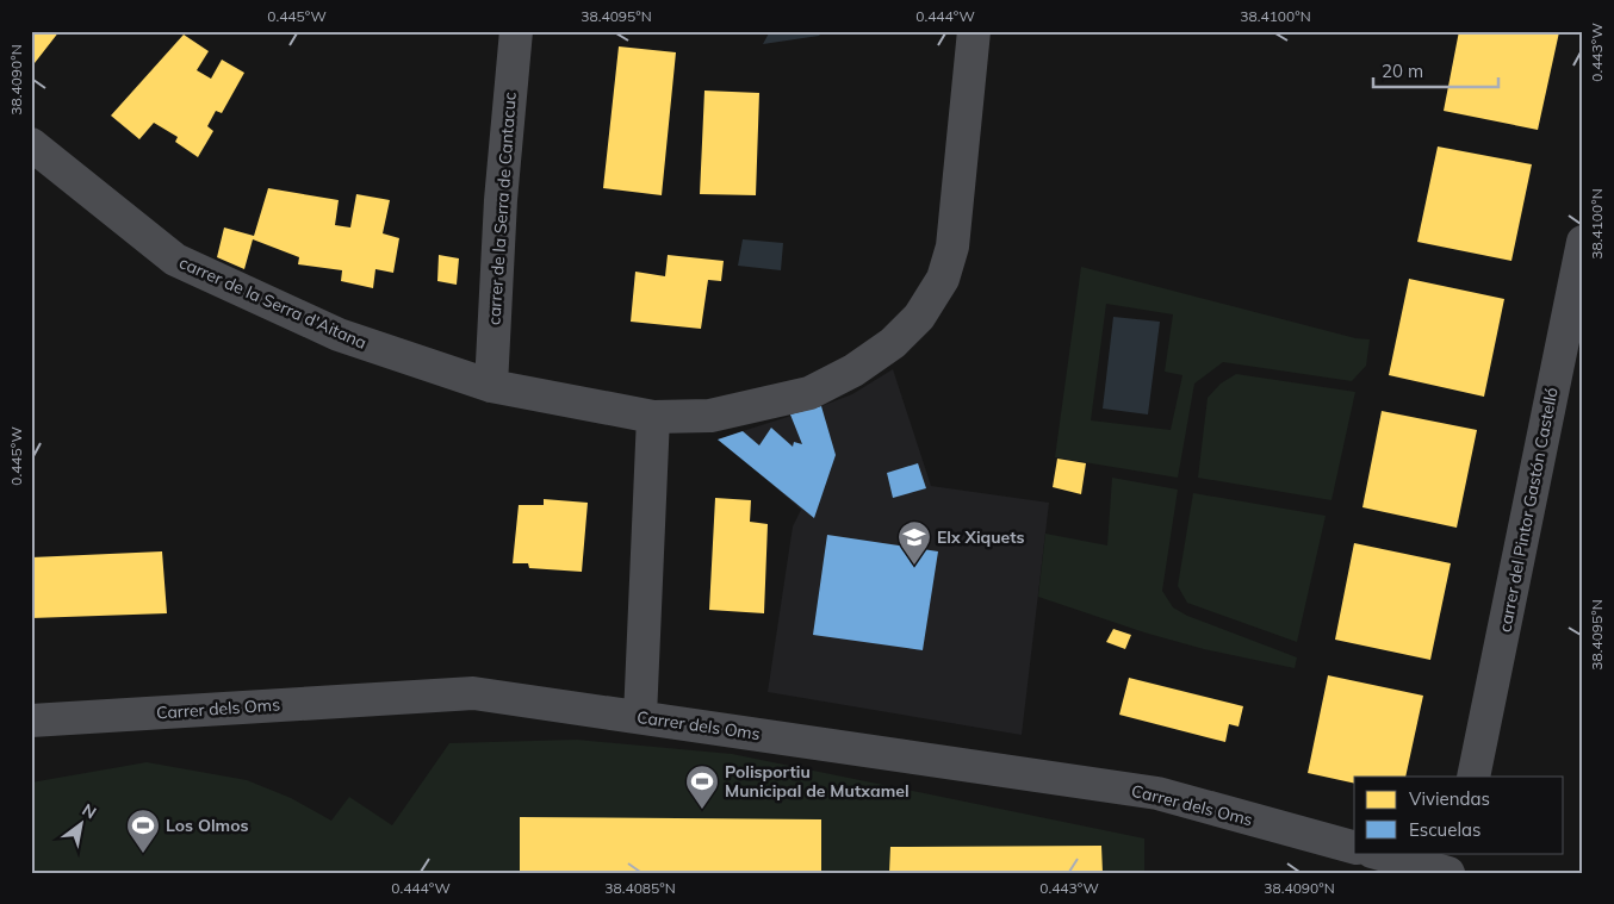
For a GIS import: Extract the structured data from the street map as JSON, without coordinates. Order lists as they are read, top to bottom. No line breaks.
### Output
{"streets":{"street":["carrer de la Serra de Cantacuc","carrer de la Serra d'Aitana","carrer del Pintor Gastón Castelló","Carrer dels Oms"]},"crossings":[["carrer de la Serra de Cantacuc","carrer de la Serra d'Aitana"]],"places":{"school or university":["Elx Xiquets"],"sports":["Polisportiu Municipal de Mutxamel","Los Olmos"]},"legend":["Viviendas","Escuelas"],"scale_bar":"20 m","north":"top right","coordinates":["0.445°W","38.4095°N","0.444°W","38.4100°N","0.443°W","38.4090°N","38.4085°N"]}
